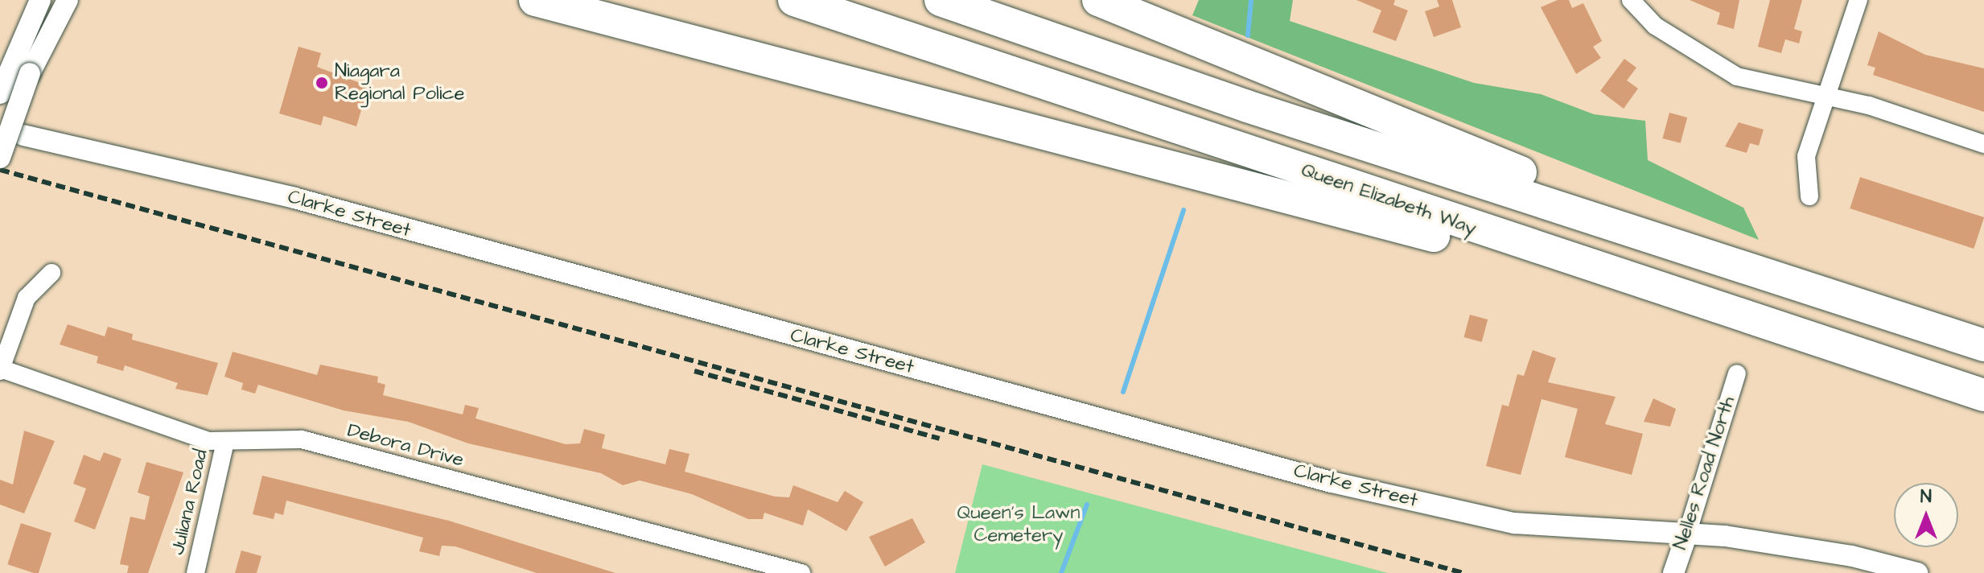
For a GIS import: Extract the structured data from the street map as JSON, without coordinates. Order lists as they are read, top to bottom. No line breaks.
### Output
{"streets":{"highway":["Queen Elizabeth Way"],"street":["Clarke Street","Debora Drive","Nelles Road North","Juliana Road"]},"crossings":[["Clarke Street","Nelles Road North"],["Debora Drive","Juliana Road"]],"parks":["Queen's Lawn Cemetery"],"places":["Niagara Regional Police"],"north":"top"}
